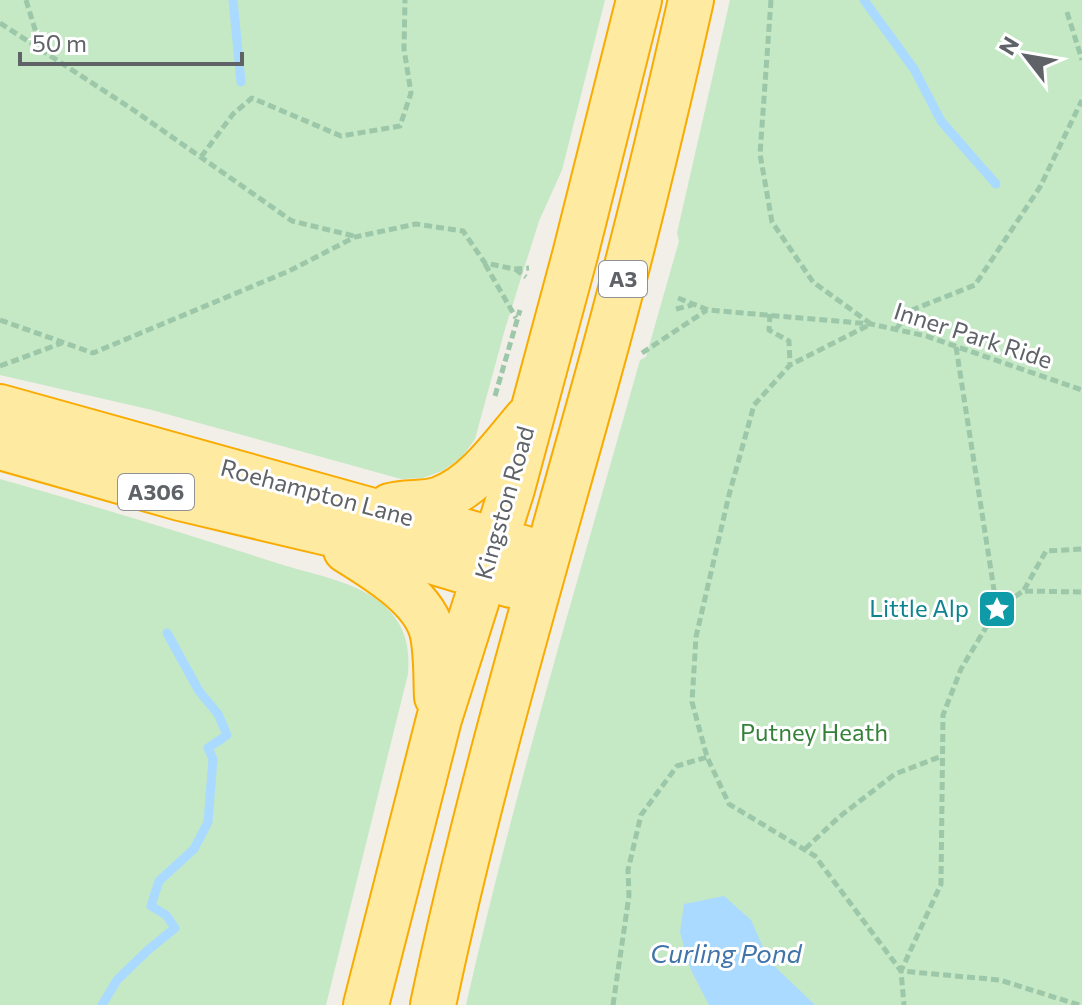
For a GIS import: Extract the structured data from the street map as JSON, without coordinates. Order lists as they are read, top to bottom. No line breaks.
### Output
{"streets":{"highway":["A3","A306","Roehampton Lane","Kingston Road"],"path":["Inner Park Ride"]},"crossings":[["A3","A306"],["A306","Roehampton Lane"],["A306","Kingston Road"],["Roehampton Lane","Kingston Road"]],"water":["Curling Pond"],"parks":["Putney Heath"],"places":{"place":["Little Alp"]},"scale_bar":"50 m","north":"top left"}
